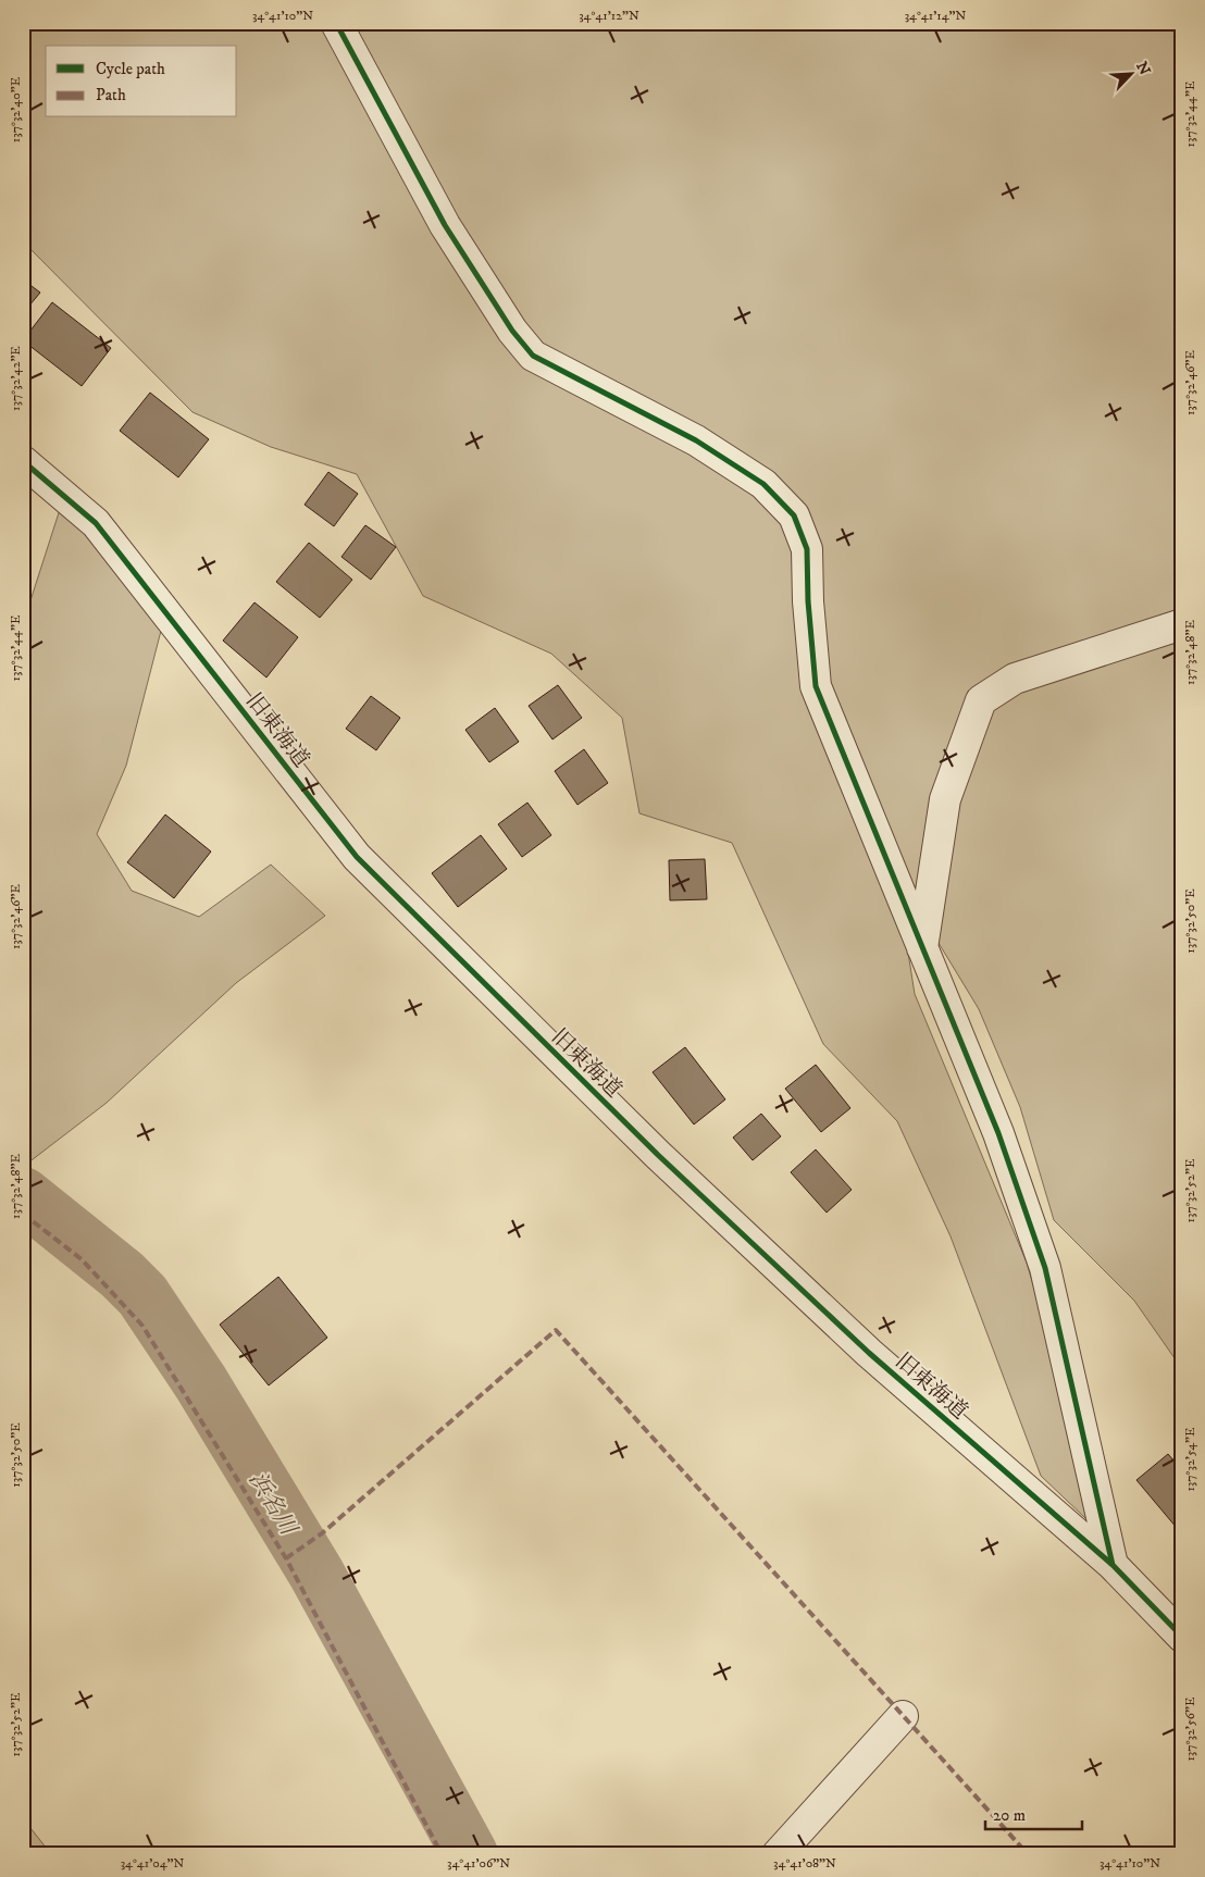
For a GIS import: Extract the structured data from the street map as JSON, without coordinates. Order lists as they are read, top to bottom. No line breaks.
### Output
{"streets":{"street":["旧東海道"]},"water":["浜名川"],"legend":["Cycle path","Path"],"scale_bar":"20 m","north":"top right","coordinates":["34°41'10\"N","34°41'12\"N","34°41'14\"N","137°32'40\"E","137°32'44\"E","137°32'42\"E","137°32'46\"E","137°32'48\"E","137°32'50\"E","137°32'52\"E","137°32'54\"E","137°32'56\"E","34°41'04\"N","34°41'06\"N","34°41'08\"N"]}
